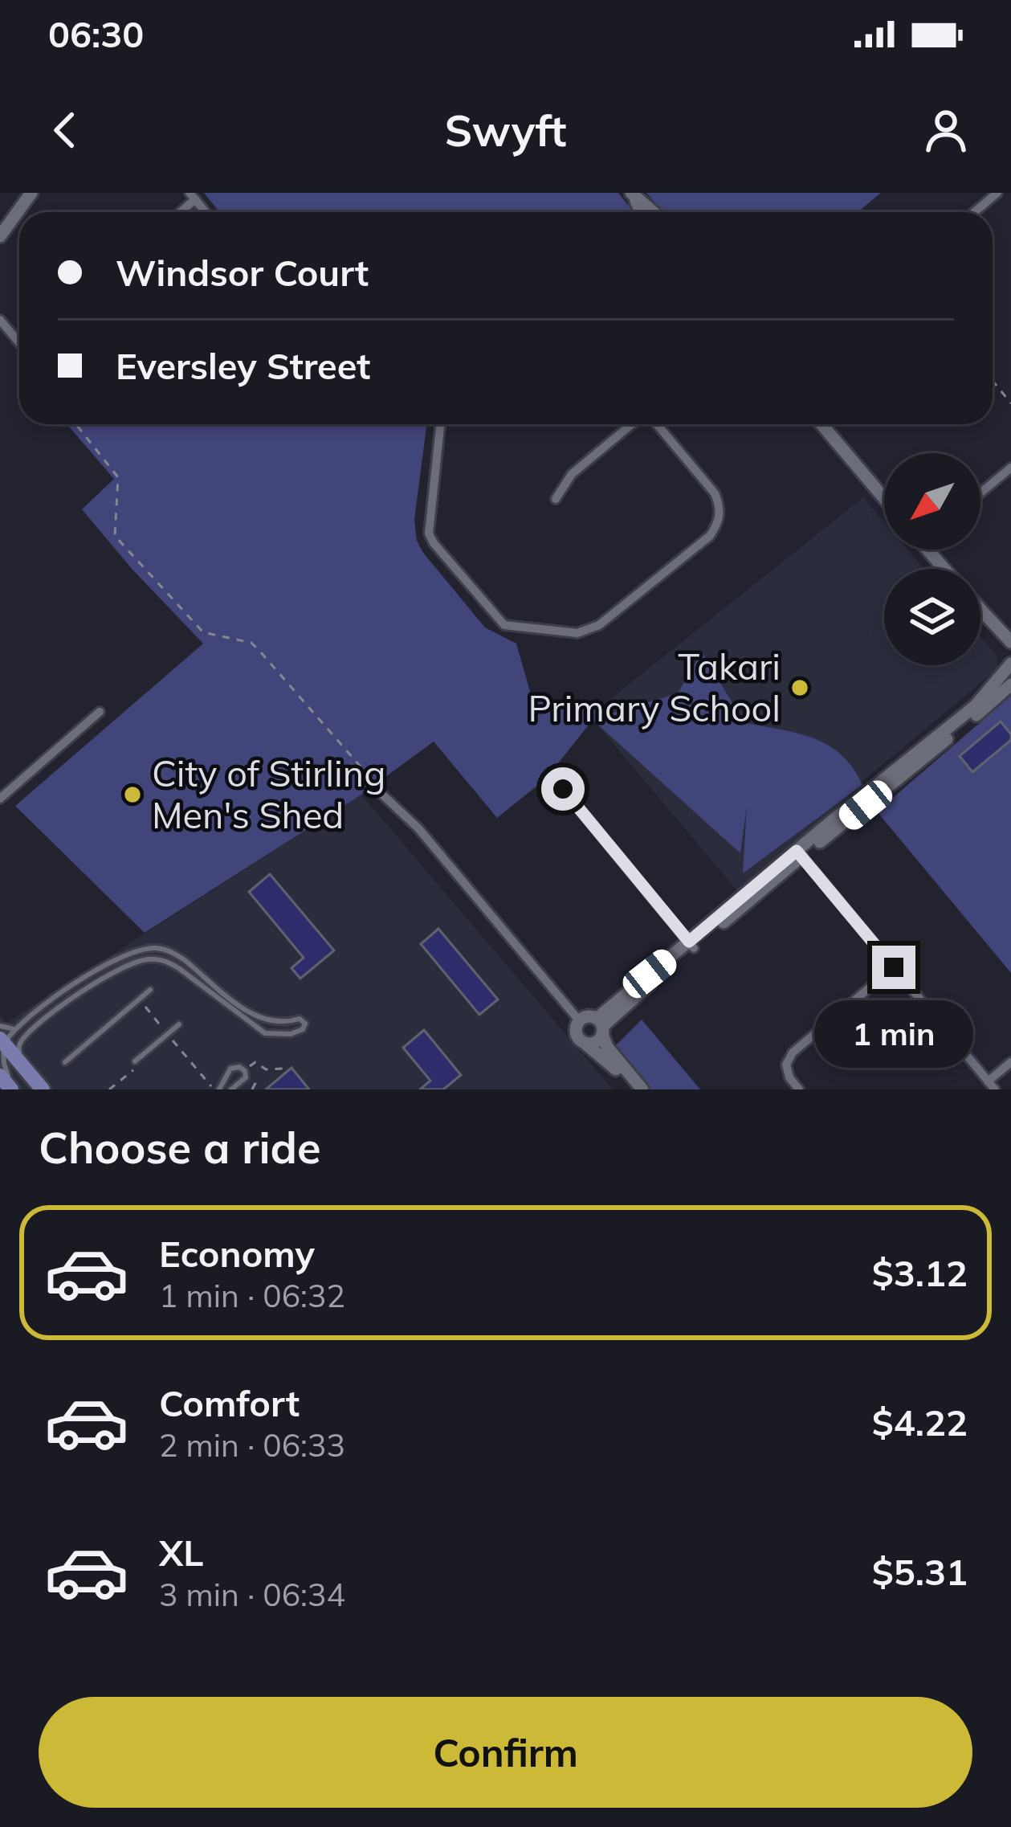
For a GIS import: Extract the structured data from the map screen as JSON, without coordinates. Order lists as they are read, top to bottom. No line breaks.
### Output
{"places":["Takari Primary School","City of Stirling Men's Shed"],"north":"bottom left","page":{"status":"06:30","header":"Swyft","banner":["Windsor Court","Eversley Street"],"bubble":"1 min","heading":"Choose a ride","list":[{"name":"Economy","note":"1 min · 06:32","value":"$3.12"},{"name":"Comfort","note":"2 min · 06:33","value":"$4.22"},{"name":"XL","note":"3 min · 06:34","value":"$5.31"}],"buttons":"Confirm"}}
